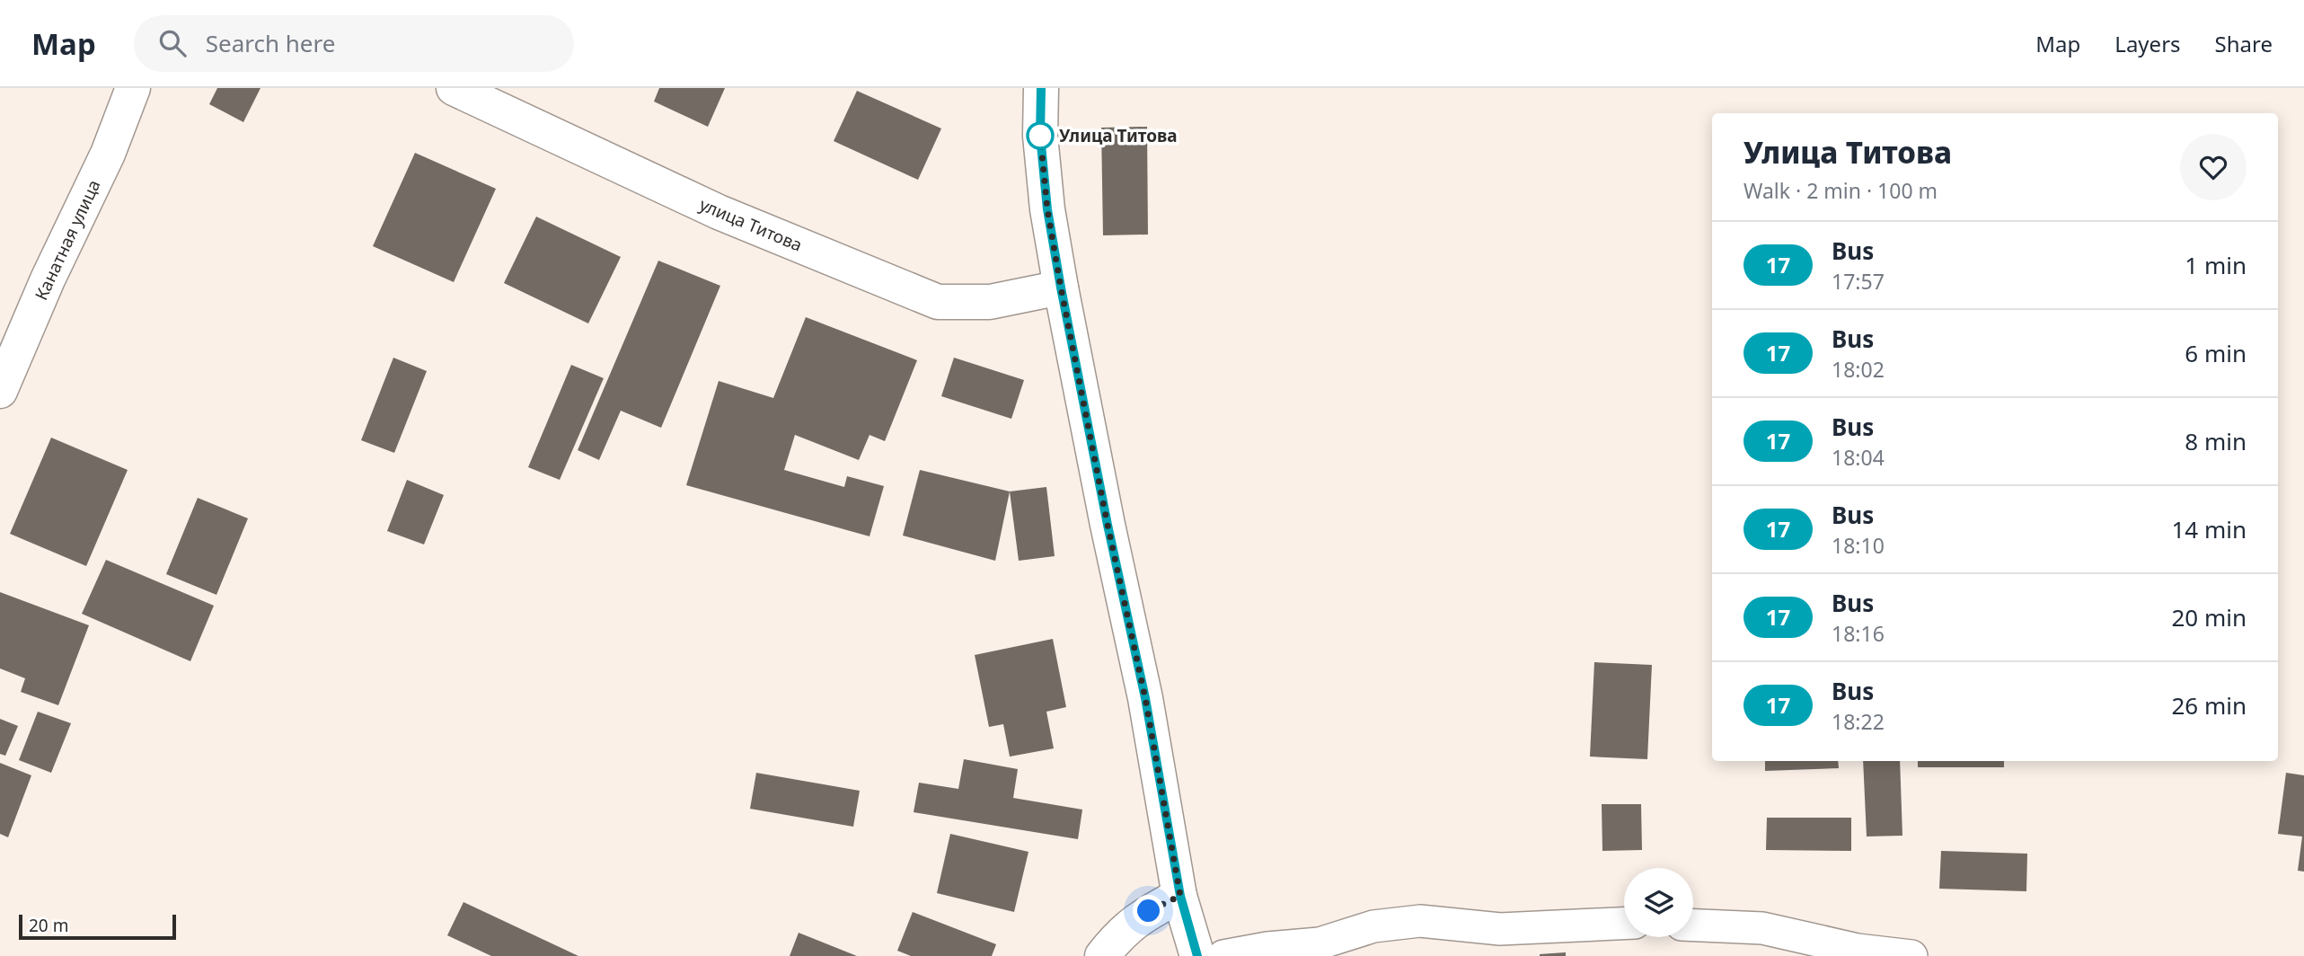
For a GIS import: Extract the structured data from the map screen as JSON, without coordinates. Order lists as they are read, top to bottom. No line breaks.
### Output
{"streets":{"street":["улица Титова","Канатная улица"]},"places":["Улица Титова"],"lines":["bus line 17"],"scale_bar":"20 m","page":{"header":"Map","search":"Search here","nav":["Map","Layers","Share"],"heading":["Улица Титова","Walk · 2 min · 100 m"],"list":[{"mark":"17","name":"Bus","note":"17:57","value":"1 min"},{"mark":"17","name":"Bus","note":"18:02","value":"6 min"},{"mark":"17","name":"Bus","note":"18:04","value":"8 min"},{"mark":"17","name":"Bus","note":"18:10","value":"14 min"},{"mark":"17","name":"Bus","note":"18:16","value":"20 min"},{"mark":"17","name":"Bus","note":"18:22","value":"26 min"}],"scale":"20 m"}}
